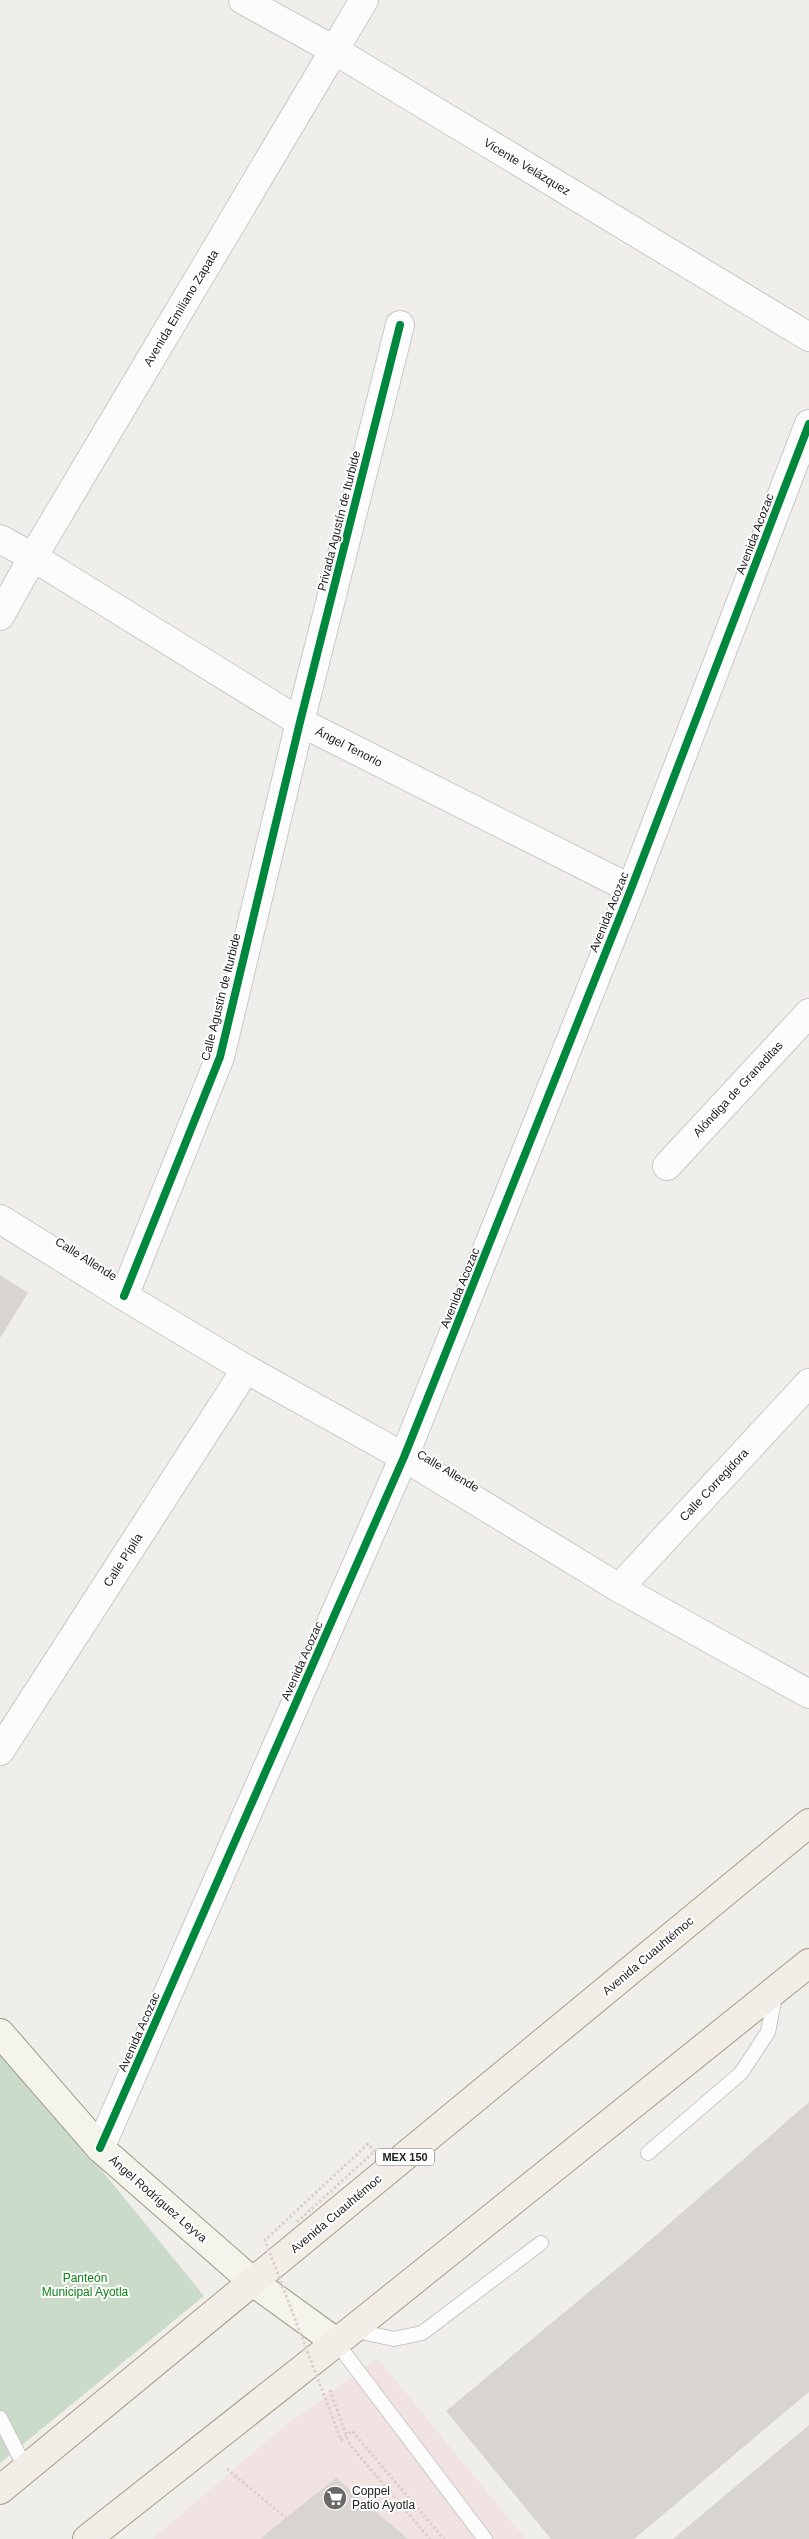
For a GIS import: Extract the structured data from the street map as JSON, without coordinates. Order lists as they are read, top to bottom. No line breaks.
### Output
{"streets":{"main road":["Avenida Cuauhtémoc","MEX 150"],"street":["Vicente Velázquez","Avenida Emiliano Zapata","Privada Agustín de Iturbide","Avenida Acozac","Ángel Tenorio","Calle Agustín de Iturbide","Alóndiga de Granaditas","Calle Allende","Calle Corregidora","Calle Pípila","Ángel Rodríguez Leyva"]},"crossings":[["Vicente Velázquez","Avenida Emiliano Zapata"],["Avenida Emiliano Zapata","Ángel Tenorio"],["Privada Agustín de Iturbide","Ángel Tenorio"],["Privada Agustín de Iturbide","Calle Agustín de Iturbide"],["Avenida Acozac","Ángel Tenorio"],["Avenida Acozac","Calle Allende"],["Avenida Acozac","Ángel Rodríguez Leyva"],["Ángel Tenorio","Calle Agustín de Iturbide"],["Calle Agustín de Iturbide","Calle Allende"],["Calle Allende","Calle Corregidora"],["Calle Allende","Calle Pípila"],["Avenida Cuauhtémoc","Ángel Rodríguez Leyva"]],"parks":["Panteón Municipal Ayotla"],"places":{"supermarket":["Coppel Patio Ayotla"]}}
